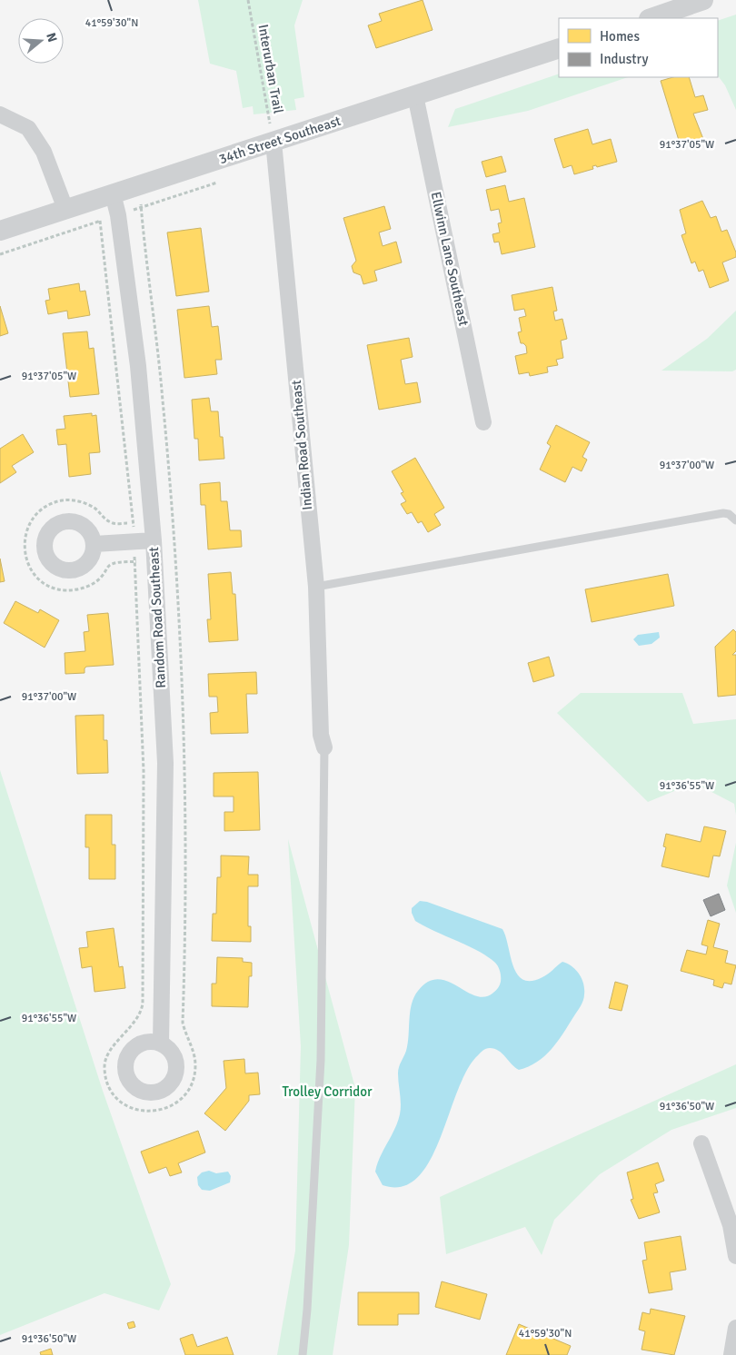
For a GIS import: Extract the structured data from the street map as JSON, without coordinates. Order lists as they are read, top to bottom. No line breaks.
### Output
{"streets":{"street":["34th Street Southeast","Ellwinn Lane Southeast","Indian Road Southeast","Random Road Southeast"],"path":["Interurban Trail"]},"crossings":[["Interurban Trail","34th Street Southeast"],["Interurban Trail","Indian Road Southeast"],["34th Street Southeast","Ellwinn Lane Southeast"],["34th Street Southeast","Indian Road Southeast"],["34th Street Southeast","Random Road Southeast"]],"parks":["Trolley Corridor"],"legend":["Homes","Industry"],"north":"right","coordinates":["41°59'30\"N","91°37'05\"W","91°37'00\"W","91°36'55\"W","91°36'50\"W"]}
